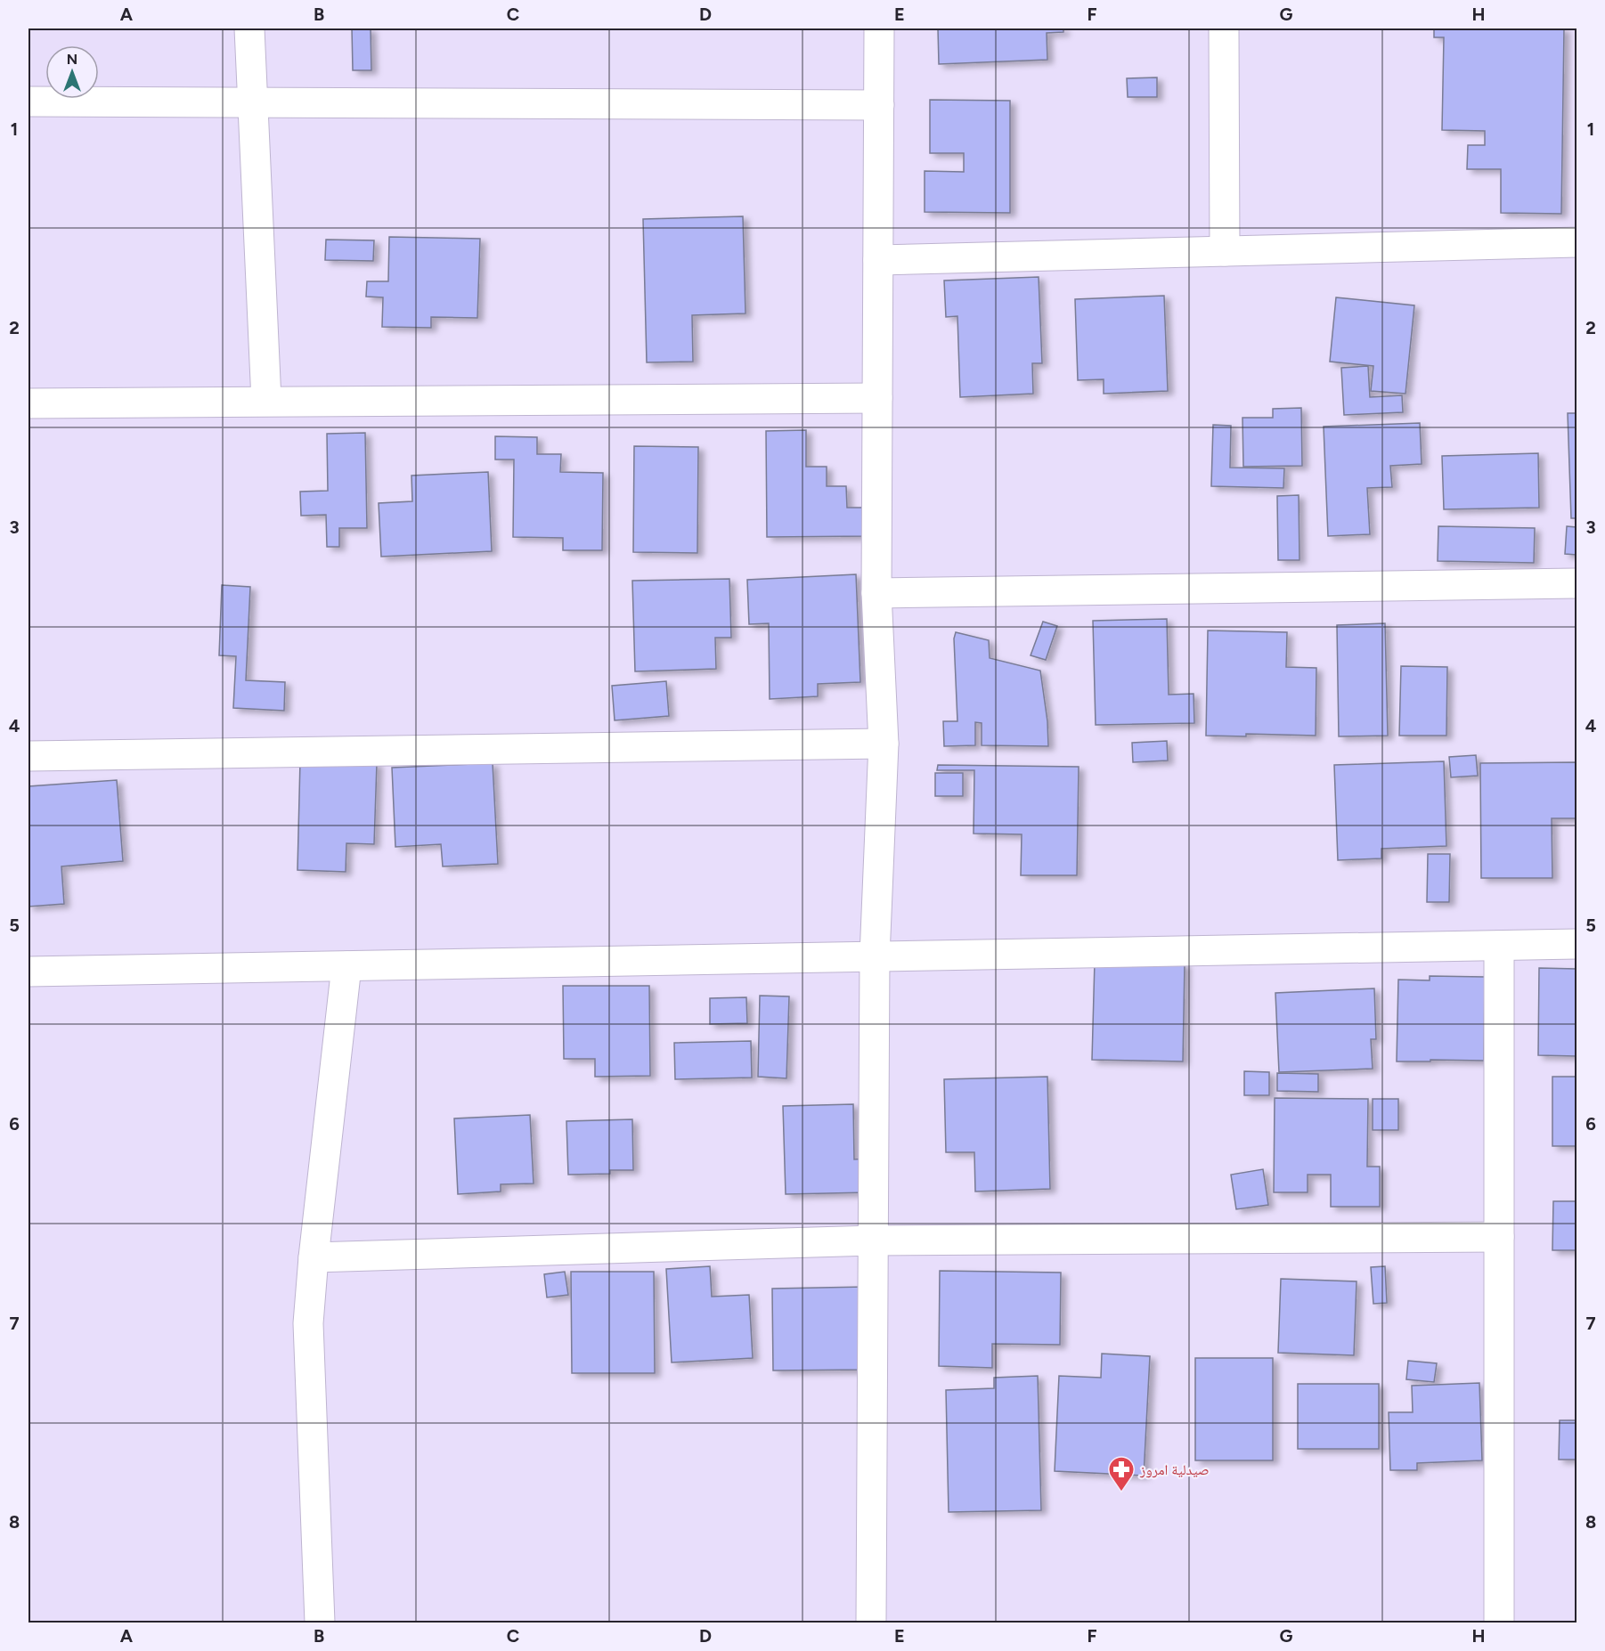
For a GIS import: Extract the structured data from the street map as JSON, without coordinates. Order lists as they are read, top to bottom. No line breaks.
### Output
{"places":{"pharmacy":["صيدلية امروز"]},"north":"top","grid":{"columns":["A","B","C","D","E","F","G","H"],"rows":["1","2","3","4","5","6","7","8"]}}
